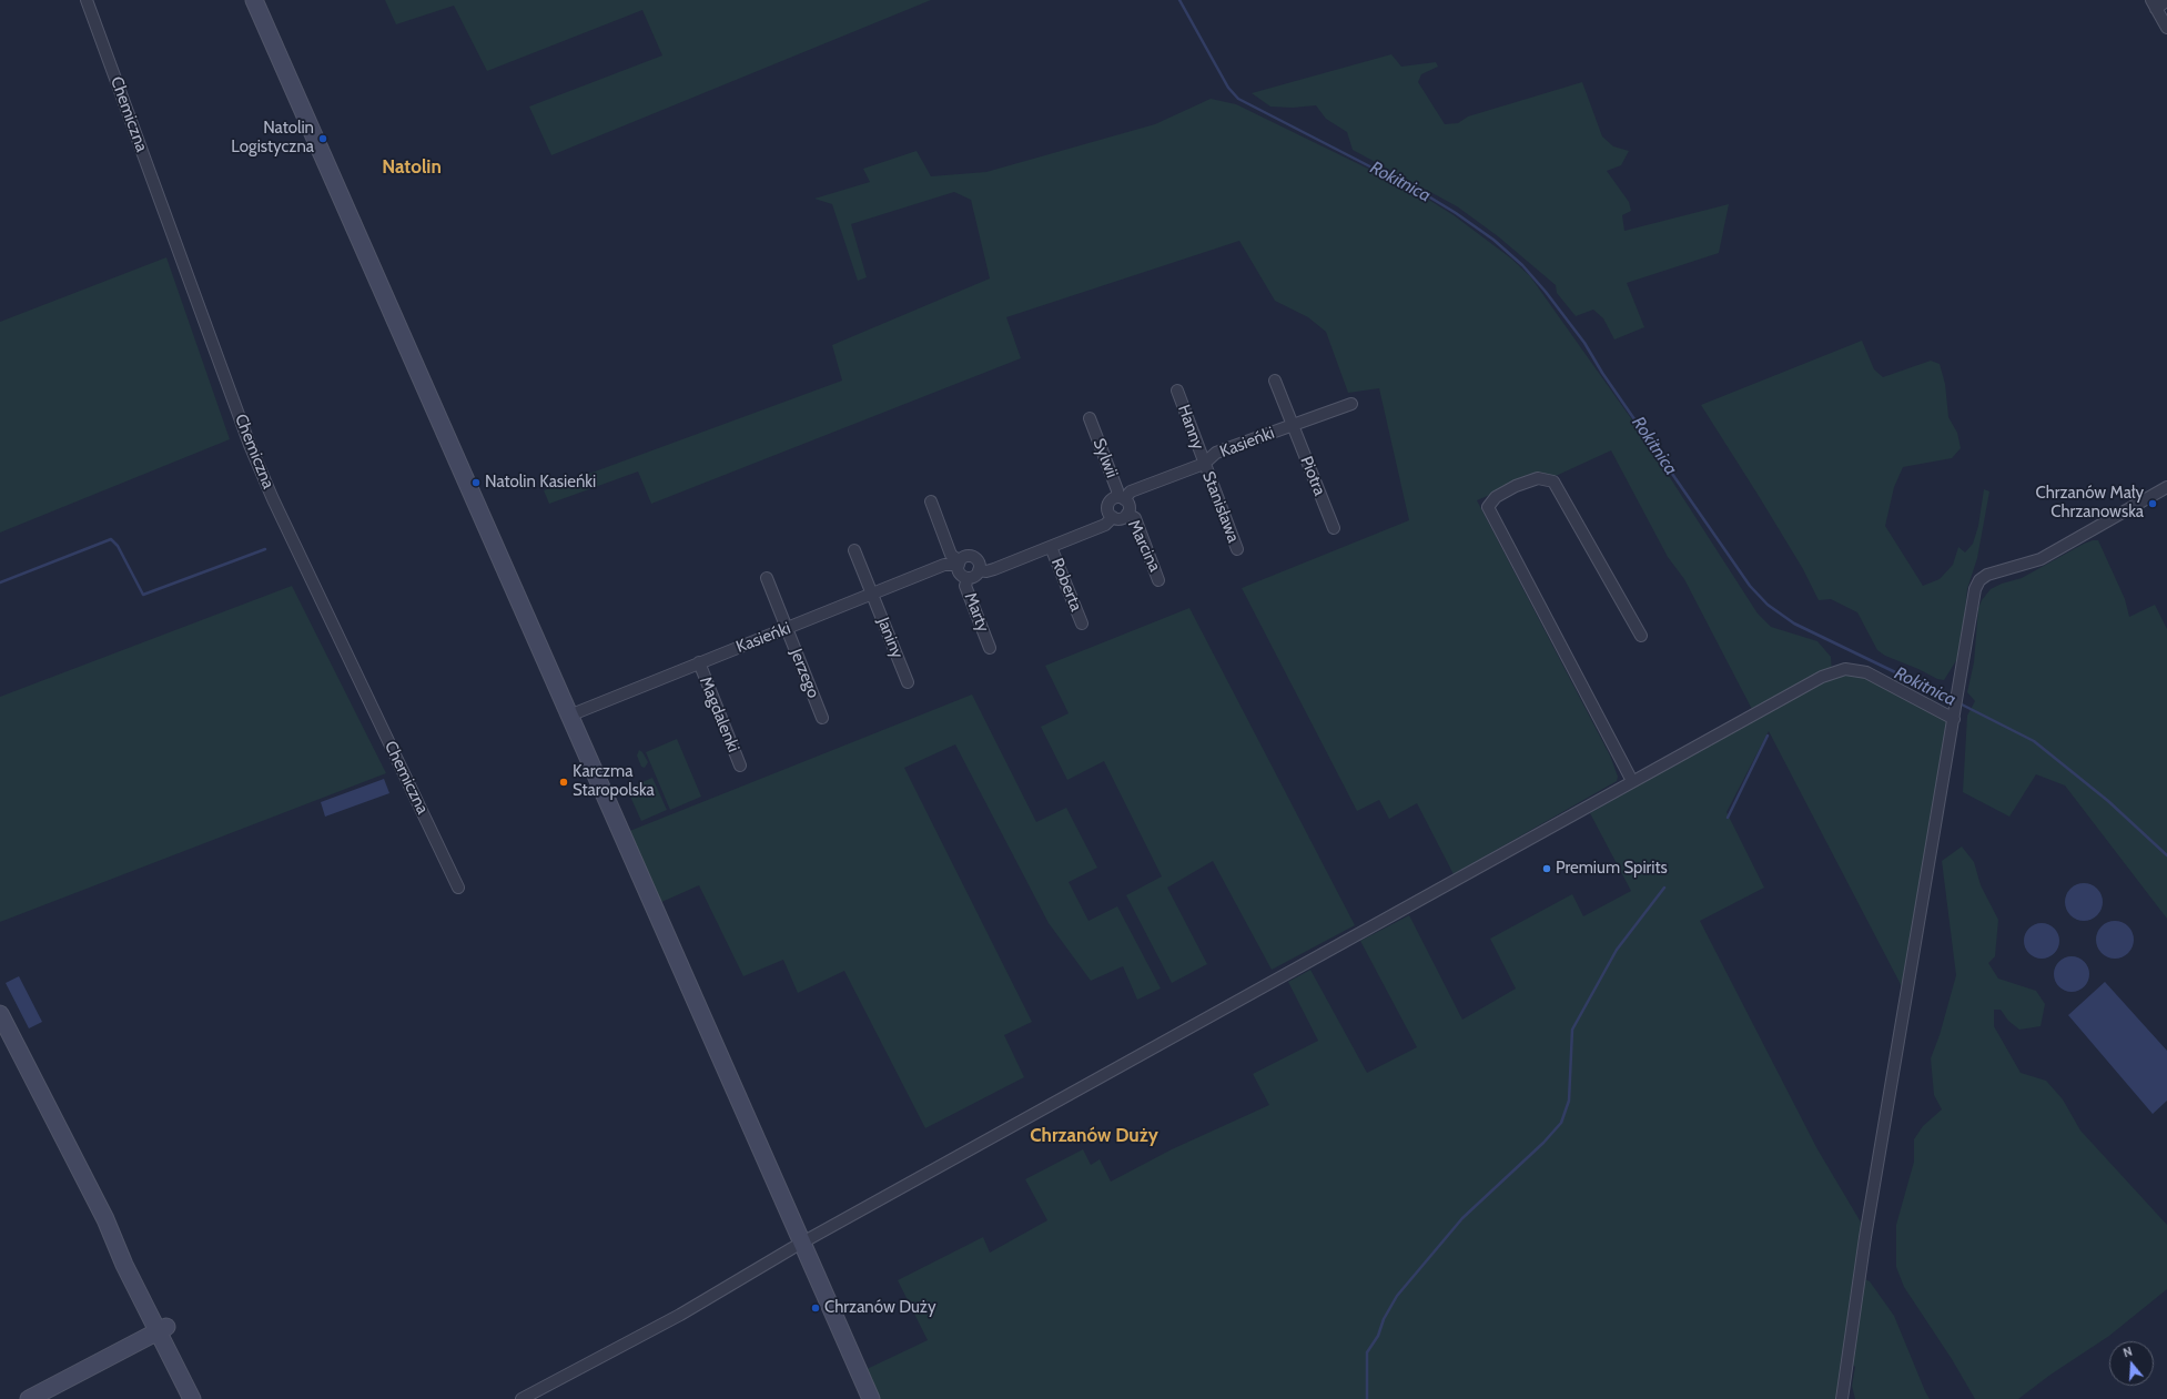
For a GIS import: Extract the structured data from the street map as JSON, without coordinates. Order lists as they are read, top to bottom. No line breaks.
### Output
{"streets":{"street":["Chemiczna","Hanny","Kasieńki","Sylwii","Piotra","Stanisława","Marcina","Roberta","Marty","Janiny","Jerzego","Magdalenki"]},"crossings":[["Hanny","Kasieńki"],["Hanny","Stanisława"],["Kasieńki","Sylwii"],["Kasieńki","Piotra"],["Kasieńki","Stanisława"],["Kasieńki","Marcina"],["Kasieńki","Marty"],["Kasieńki","Janiny"],["Kasieńki","Jerzego"],["Kasieńki","Magdalenki"],["Sylwii","Marcina"]],"districts":["Natolin","Chrzanów Duży"],"water":["Rokitnica"],"places":["Natolin Logistyczna","Natolin Kasieńki","Chrzanów Mały Chrzanowska","Karczma Staropolska","Premium Spirits","Chrzanów Duży"],"north":"top"}
